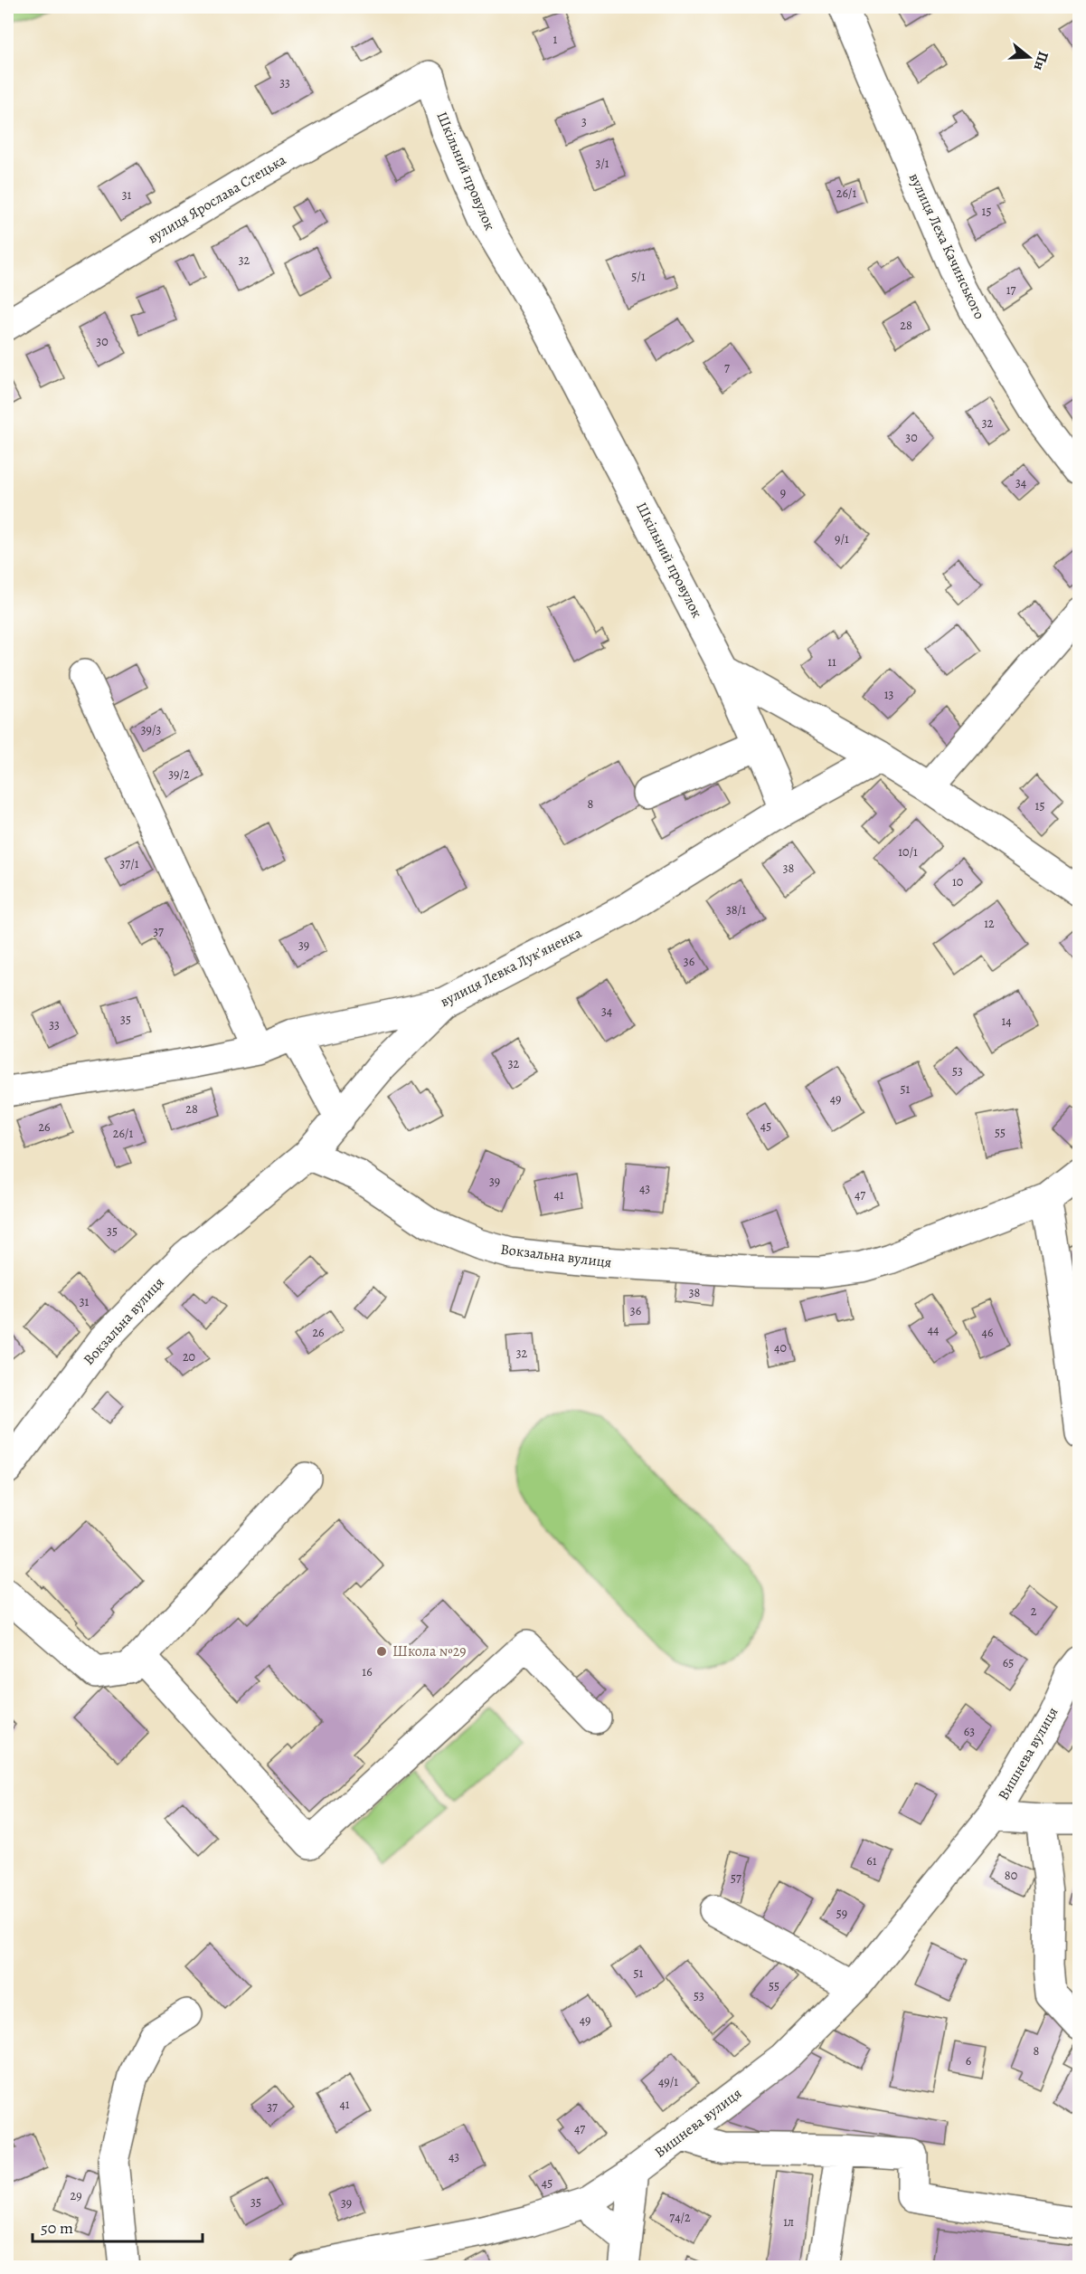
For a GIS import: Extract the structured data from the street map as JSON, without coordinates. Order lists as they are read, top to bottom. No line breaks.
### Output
{"streets":{"street":["Шкільний провулок","вулиця Ярослава Стецька","вулиця Леха Качинського","вулиця Левка Лукʼяненка","Вокзальна вулиця","Вишнева вулиця"]},"crossings":[["Шкільний провулок","вулиця Ярослава Стецька"],["Шкільний провулок","вулиця Левка Лукʼяненка"]],"places":["Школа №29"],"house_numbers":["1","33","3","3/1","26/1","31","15","32","5/1","17","28","30","7","32","30","34","9","9/1","11","13","39/3","39/2","8","15","10/1","37/1","38","10","38/1","12","37","39","36","34","35","14","33","32","53","51","49","28","45","26","55","26/1","39","43","41","47","35","38","31","36","44","26","46","40","32","20","2","65","16","63","61","80","57","59","51","55","53","49","8","6","49/1","41","37","47","43","45","29","35","39","74/2","1л"],"scale_bar":"50 m","north":"right"}
